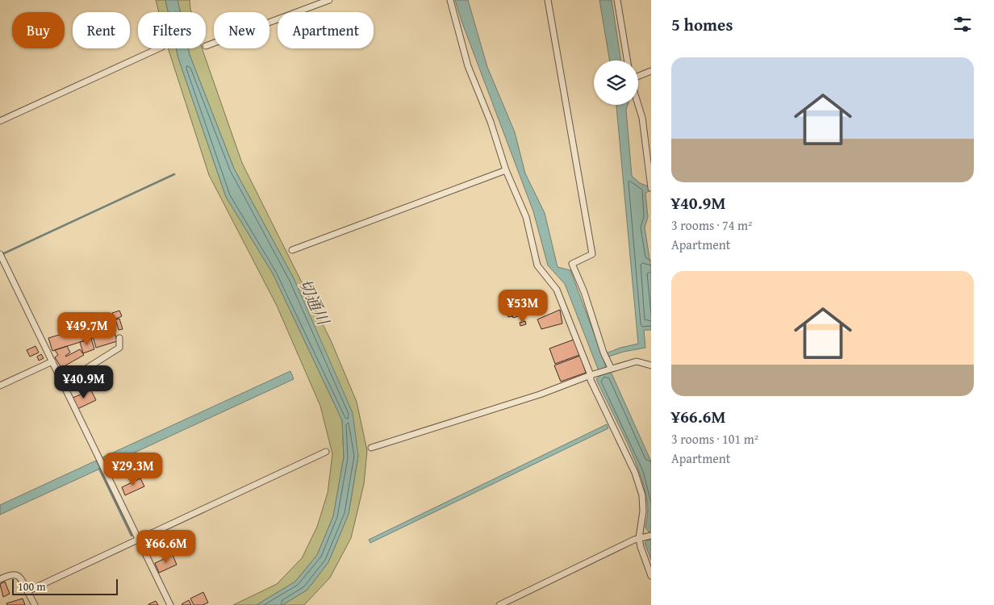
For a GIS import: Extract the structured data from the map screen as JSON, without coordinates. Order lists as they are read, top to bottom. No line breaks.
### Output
{"water":["切通川"],"scale_bar":"100 m","page":{"heading":"5 homes","chip":["Buy","Rent","Filters","New","Apartment"],"list":[{"name":"¥40.9M","note":"3 rooms · 74 m² · Apartment"},{"name":"¥66.6M","note":"3 rooms · 101 m² · Apartment"}],"price":["¥53M","¥49.7M","¥40.9M","¥29.3M","¥66.6M"],"scale":"100 m"}}
